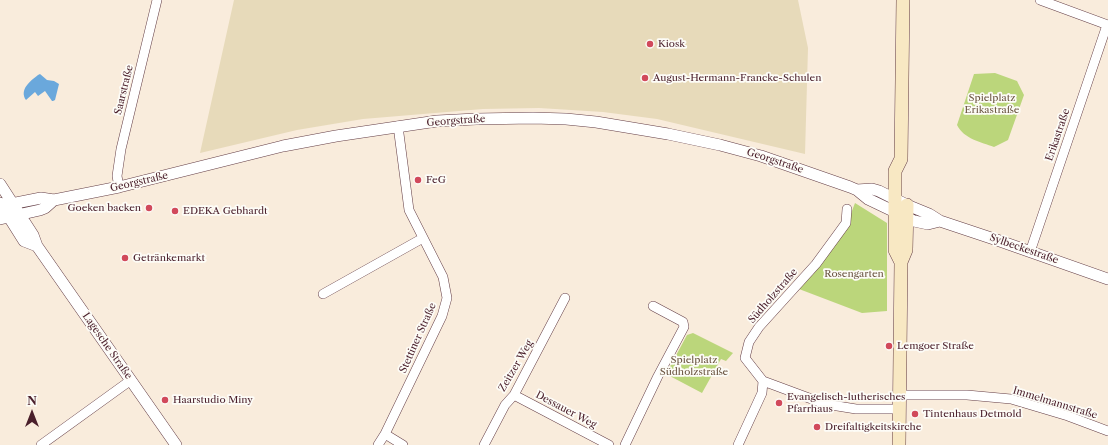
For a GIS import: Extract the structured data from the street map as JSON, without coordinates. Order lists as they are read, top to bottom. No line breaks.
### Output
{"streets":{"street":["Saarstraße","Georgstraße","Erikastraße","Sylbeckestraße","Südholzstraße","Stettiner Straße","Lagesche Straße","Zeitzer Weg","Immelmannstraße","Dessauer Weg"]},"crossings":[["Saarstraße","Georgstraße"],["Georgstraße","Sylbeckestraße"],["Georgstraße","Stettiner Straße"],["Georgstraße","Lagesche Straße"],["Erikastraße","Sylbeckestraße"],["Zeitzer Weg","Dessauer Weg"]],"parks":["Spielplatz Erikastraße","Rosengarten","Spielplatz Südholzstraße"],"places":["Kiosk","August-Hermann-Francke-Schulen","FeG","Goeken backen","EDEKA Gebhardt","Getränkemarkt","Lemgoer Straße","Haarstudio Miny","Evangelisch-lutherisches Pfarrhaus","Tintenhaus Detmold","Dreifaltigkeitskirche"],"north":"top"}
